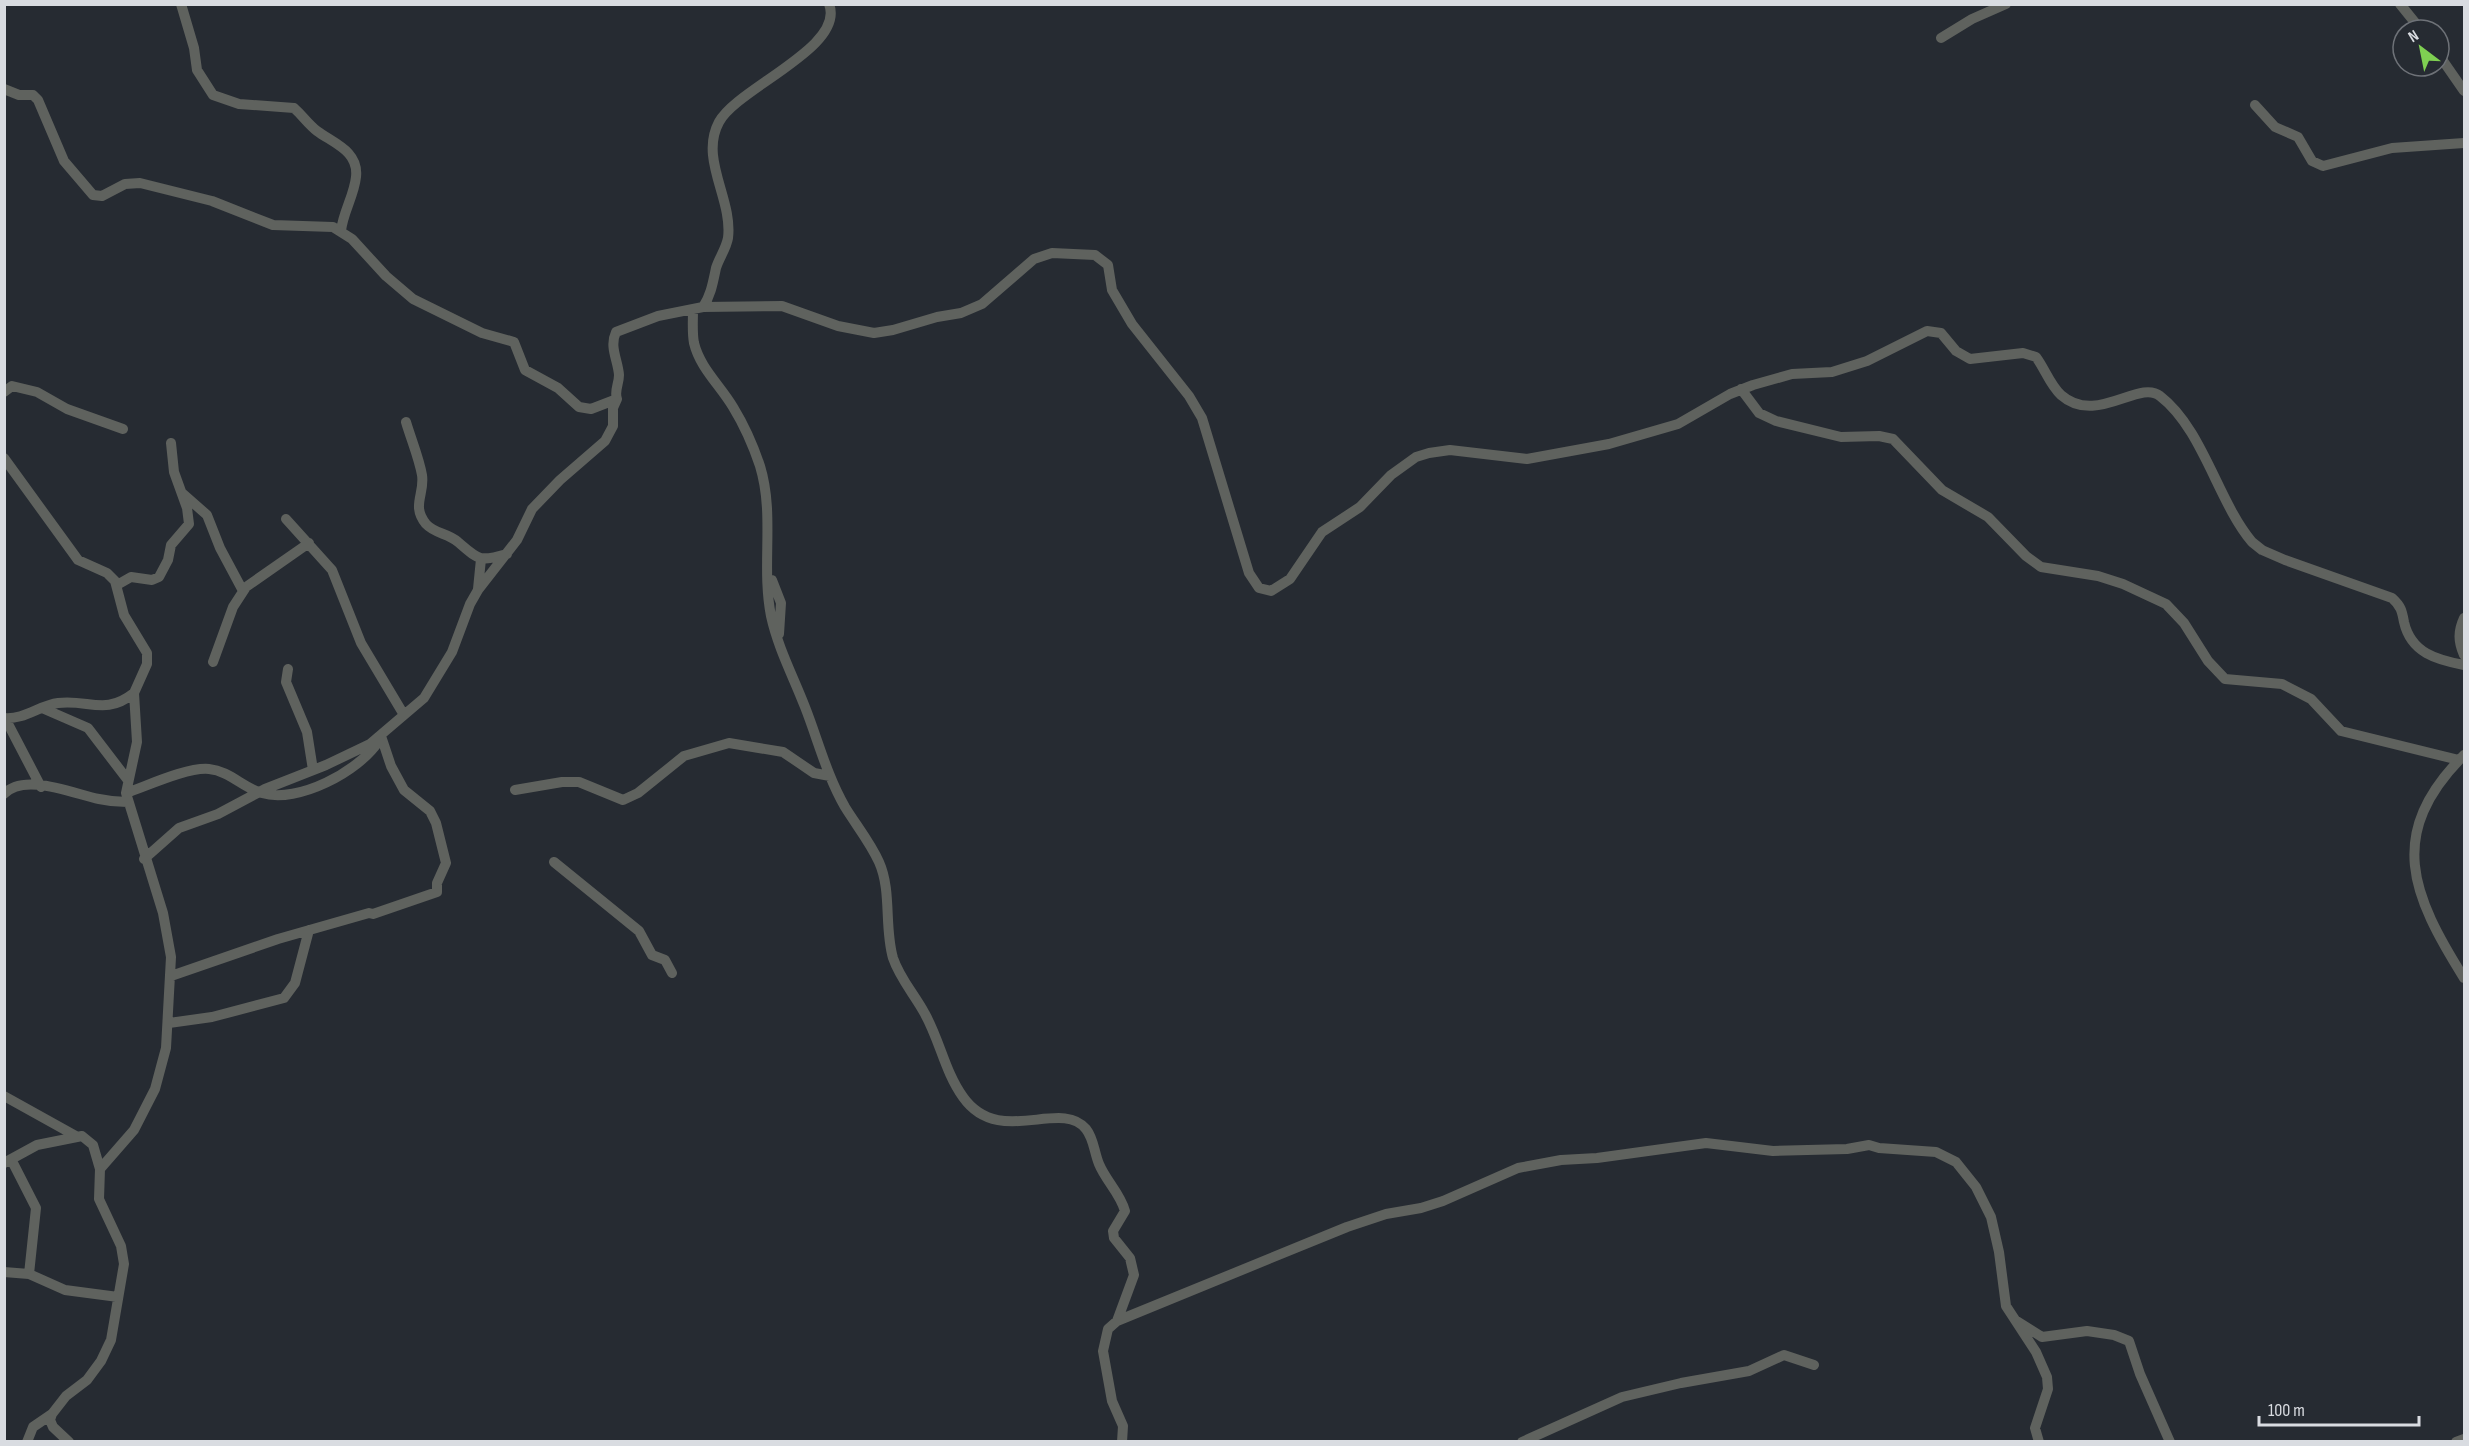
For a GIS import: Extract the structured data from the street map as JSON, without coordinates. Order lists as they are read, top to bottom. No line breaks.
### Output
{"scale_bar":"100 m","north":"top left"}
